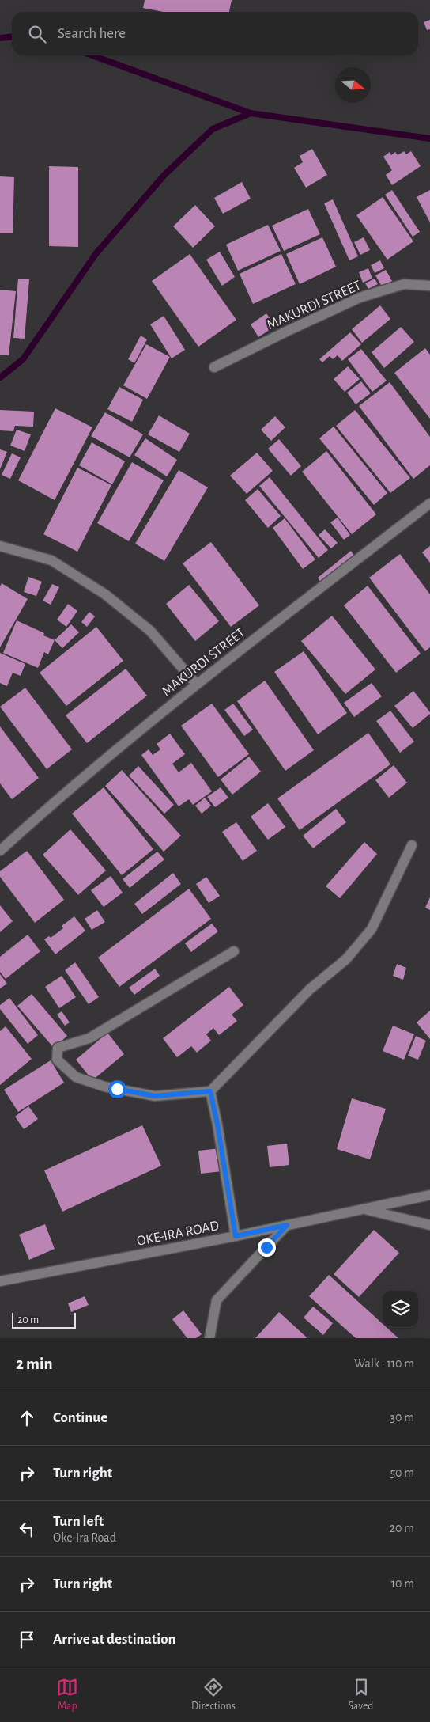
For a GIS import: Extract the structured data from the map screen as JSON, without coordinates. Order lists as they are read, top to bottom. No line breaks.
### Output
{"streets":{"street":["MAKURDI STREET","OKE-IRA ROAD"]},"scale_bar":"20 m","north":"right","page":{"search":"Search here","scale":"20 m","heading":["2 min","Walk · 110 m"],"list":[["Continue","30 m"],["Turn right","50 m"],["Turn left","Oke-Ira Road","20 m"],["Turn right","10 m"],"Arrive at destination"],"nav":["Map","Directions","Saved"]}}
